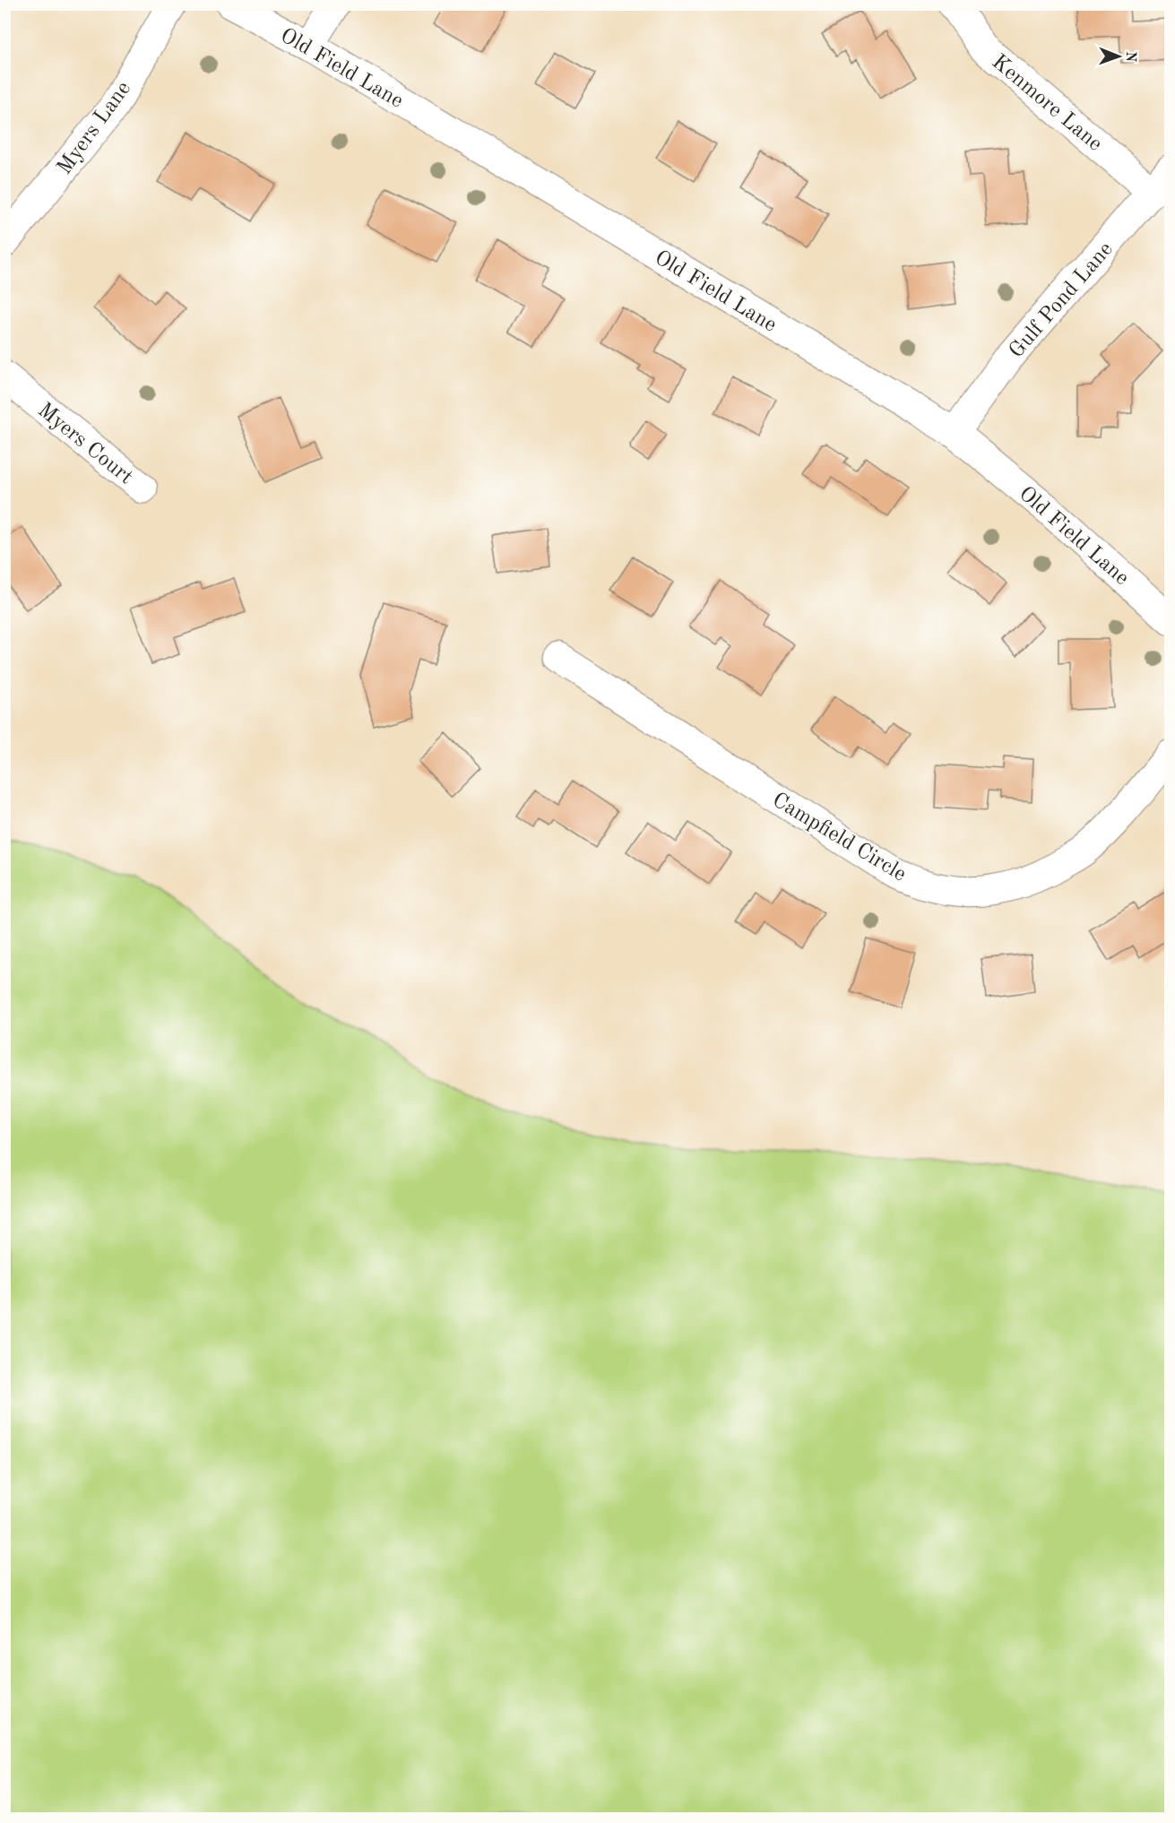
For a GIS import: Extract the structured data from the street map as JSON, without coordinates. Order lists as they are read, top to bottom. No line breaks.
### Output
{"streets":{"street":["Old Field Lane","Kenmore Lane","Myers Lane","Gulf Pond Lane","Myers Court","Campfield Circle"]},"crossings":[["Old Field Lane","Gulf Pond Lane"],["Kenmore Lane","Gulf Pond Lane"]],"north":"right"}
